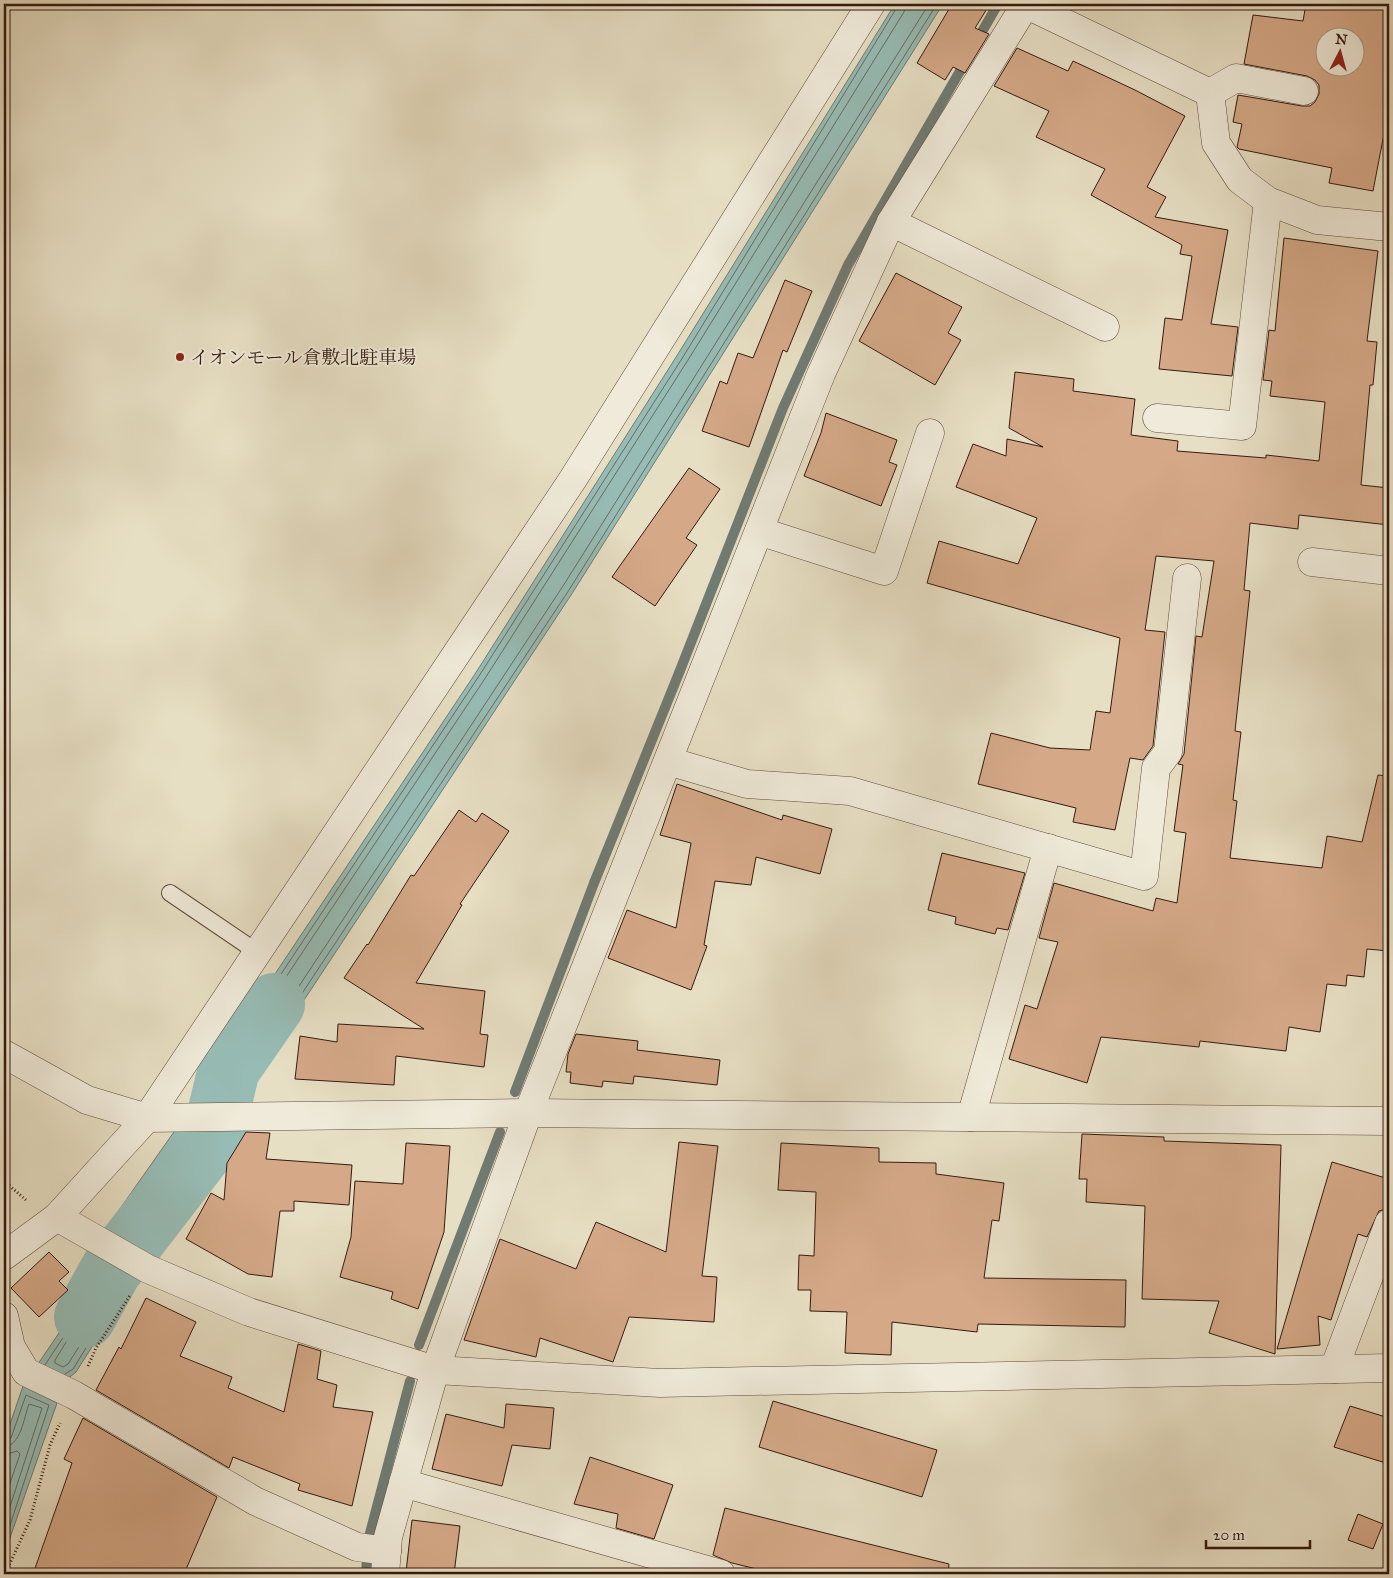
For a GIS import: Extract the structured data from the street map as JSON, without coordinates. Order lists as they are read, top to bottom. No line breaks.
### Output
{"places":["イオンモール倉敷北駐車場"],"scale_bar":"20 m","north":"top"}
